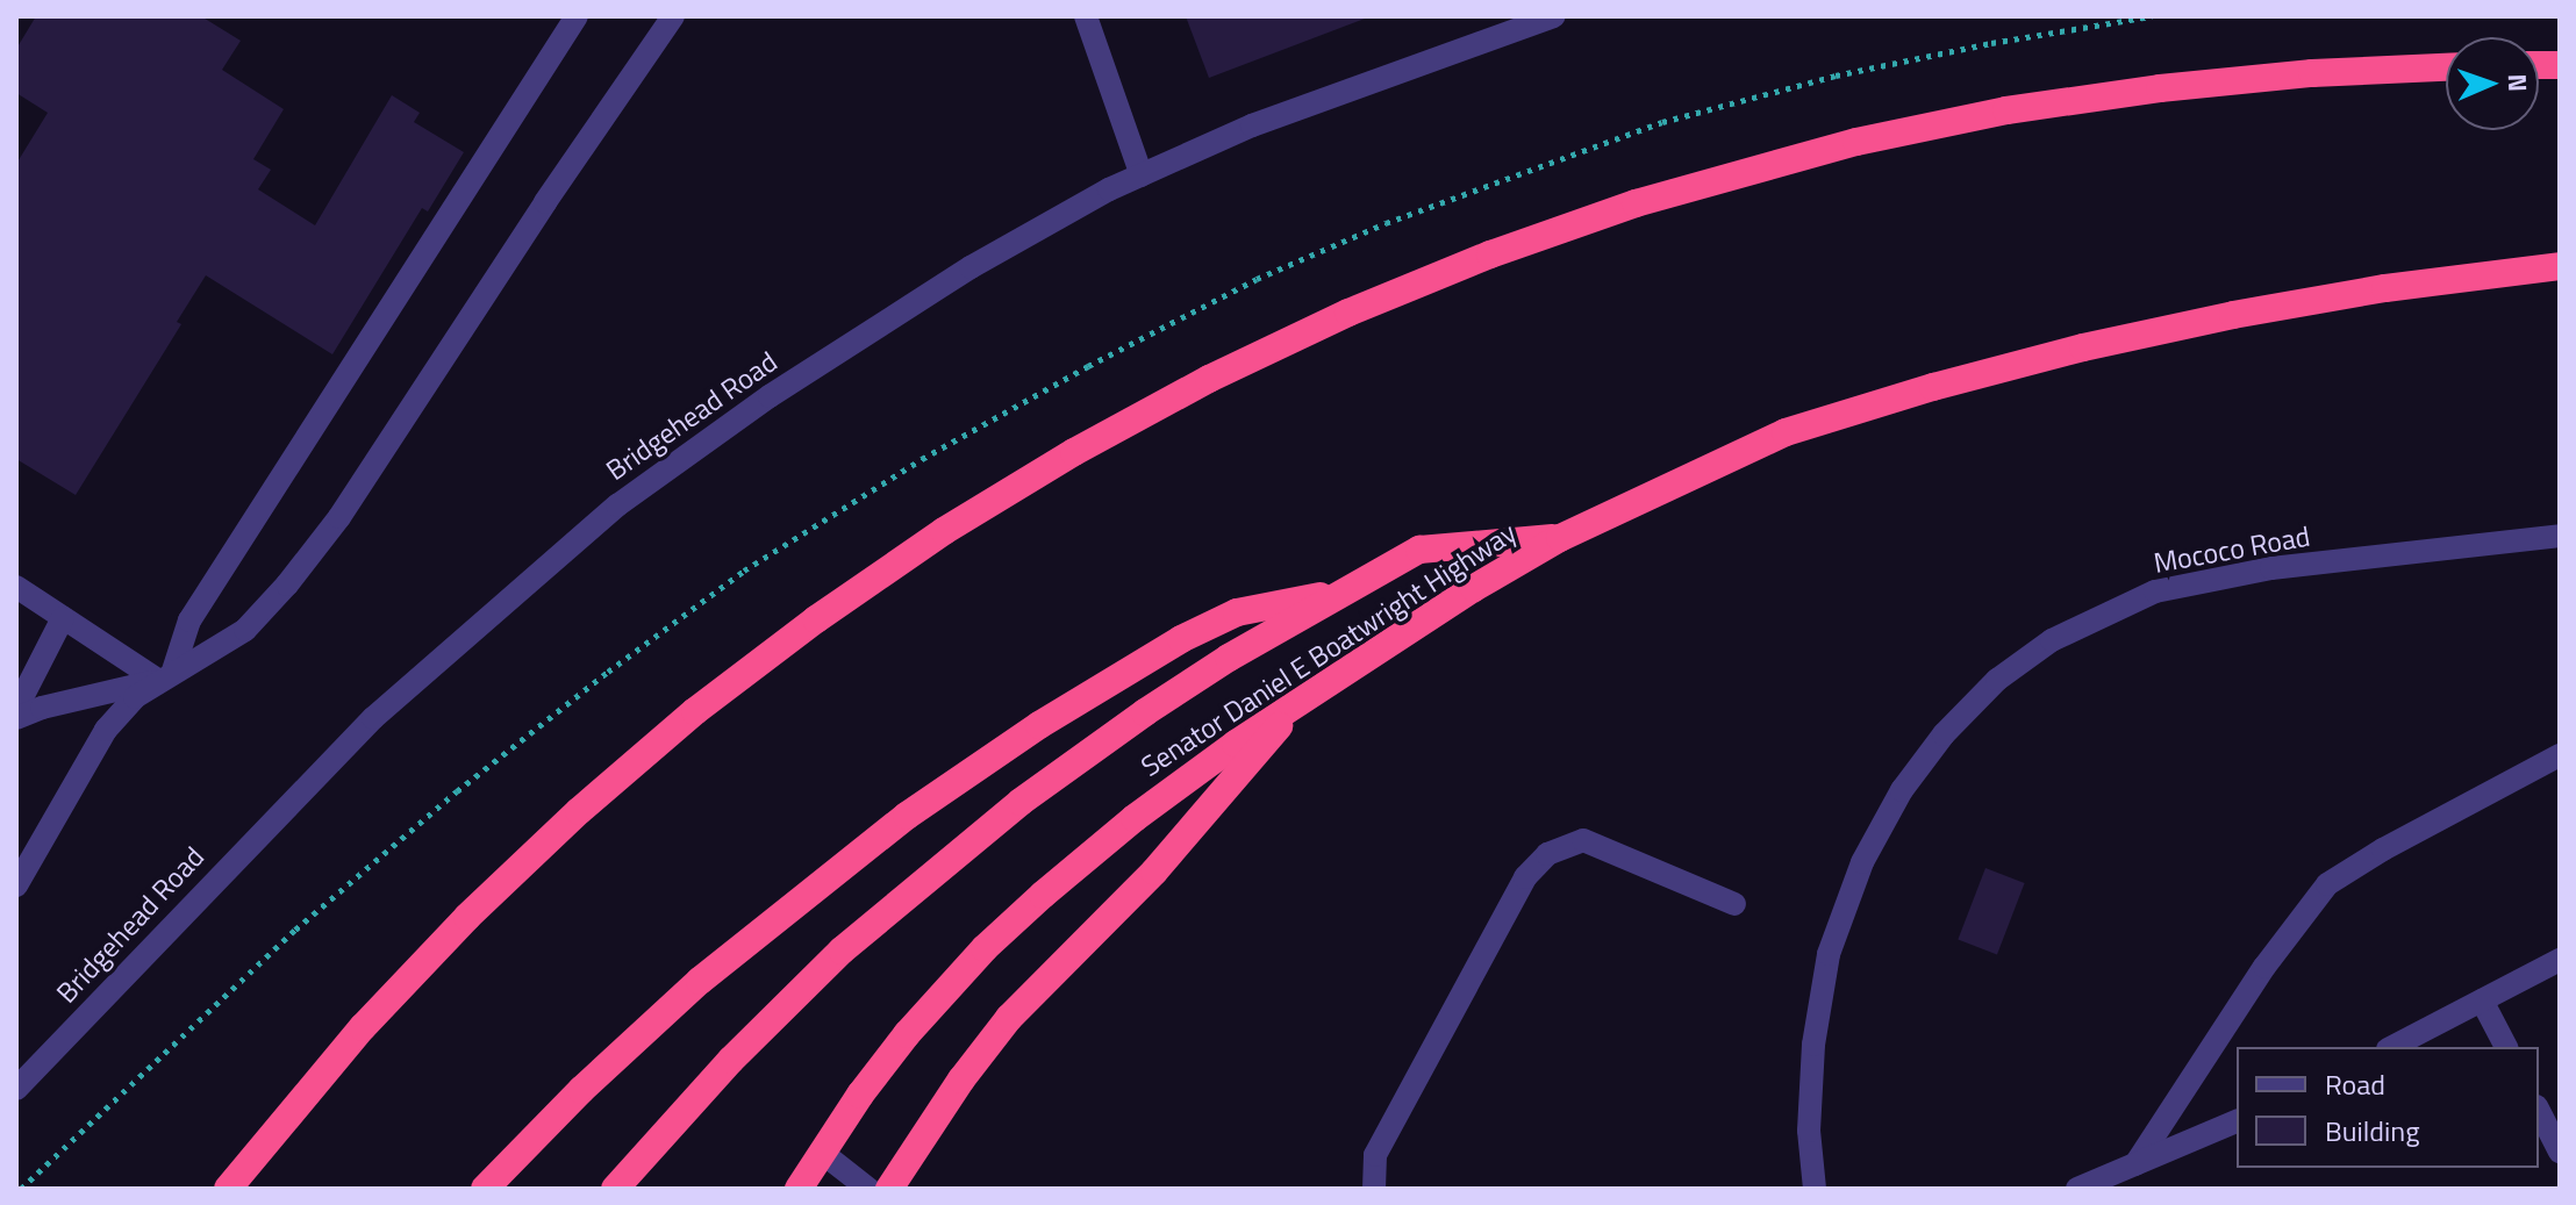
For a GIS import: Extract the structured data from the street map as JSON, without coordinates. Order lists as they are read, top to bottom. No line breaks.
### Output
{"streets":{"highway":["Senator Daniel E Boatwright Highway"],"street":["Bridgehead Road","Mococo Road"]},"legend":["Road","Building"],"north":"right"}
